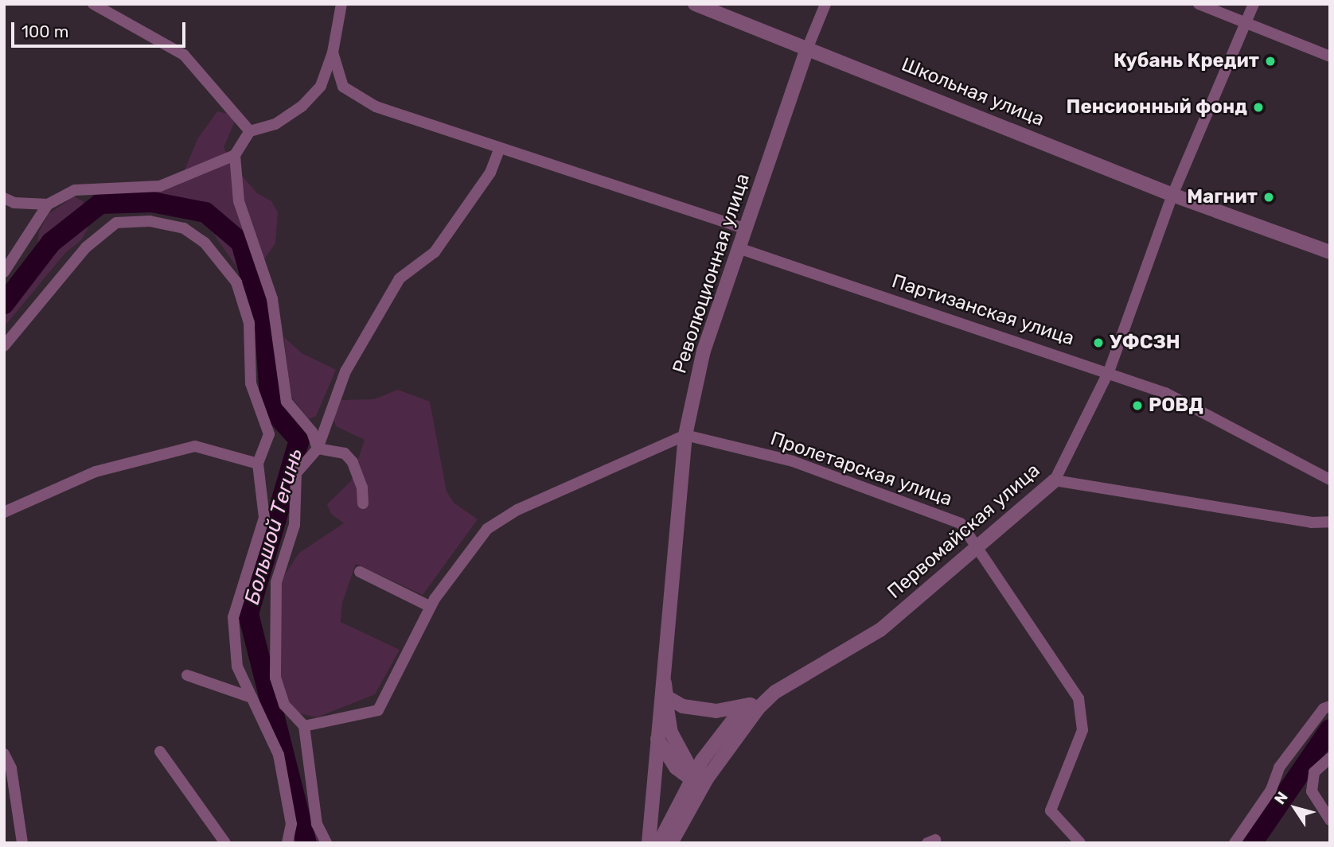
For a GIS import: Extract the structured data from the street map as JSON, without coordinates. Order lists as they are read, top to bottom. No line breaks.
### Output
{"streets":{"street":["Школьная улица","Революционная улица","Партизанская улица","Пролетарская улица","Первомайская улица"]},"crossings":[["Школьная улица","Революционная улица"],["Школьная улица","Первомайская улица"],["Революционная улица","Партизанская улица"],["Революционная улица","Пролетарская улица"],["Партизанская улица","Первомайская улица"],["Пролетарская улица","Первомайская улица"]],"water":["Большой Тегинь"],"places":["Кубань Кредит","Пенсионный фонд","Магнит","УФСЗН","РОВД"],"scale_bar":"100 m","north":"top left"}
